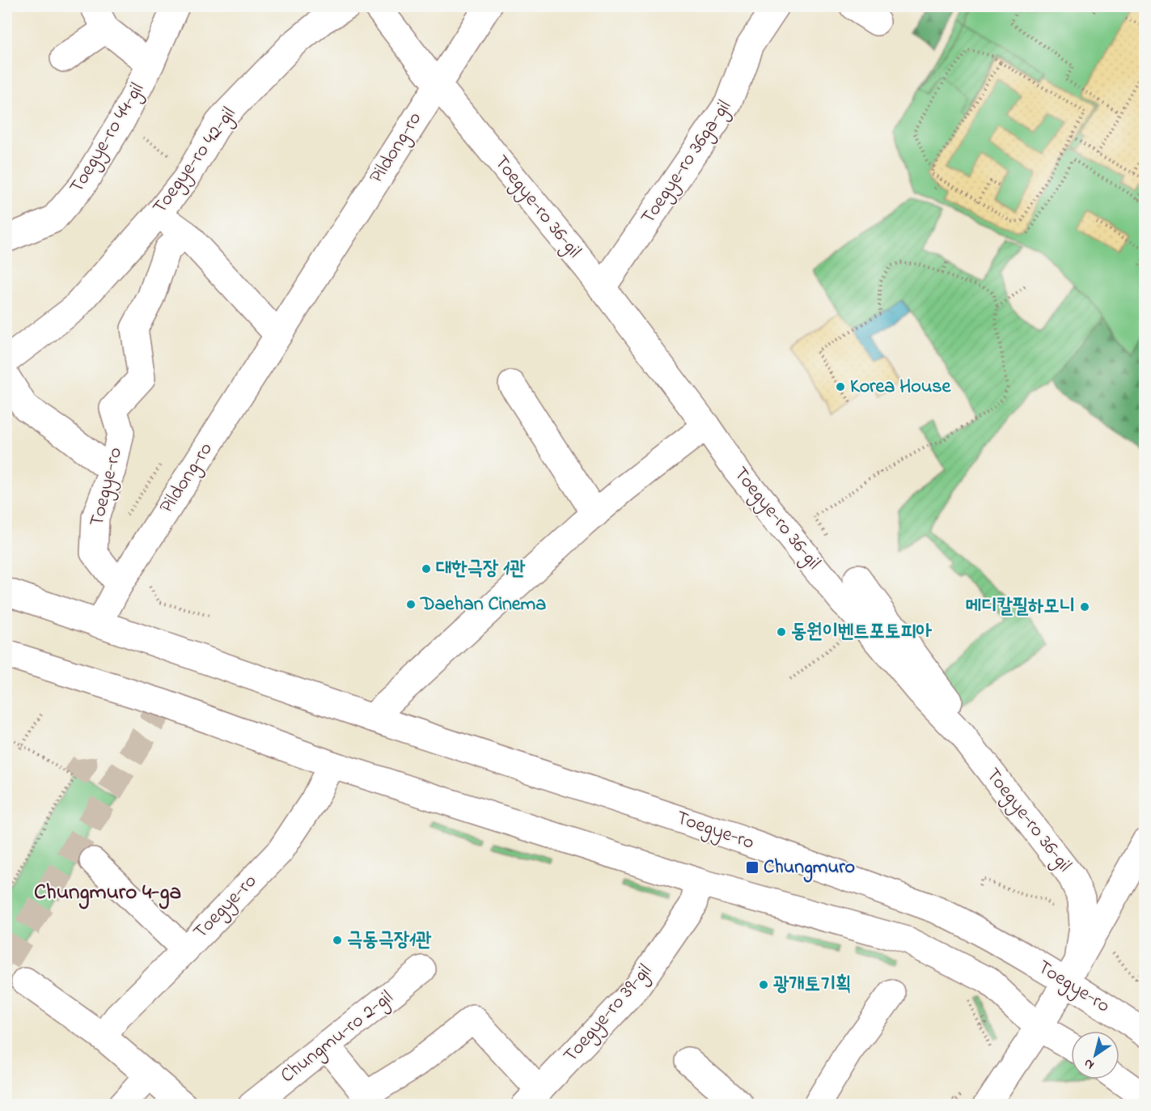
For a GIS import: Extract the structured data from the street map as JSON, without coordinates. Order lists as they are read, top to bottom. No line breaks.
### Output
{"streets":{"street":["Toegye-ro 44-gil","Pildong-ro","Toegye-ro 42-gil","Toegye-ro 36ga-gil","Toegye-ro 36-gil","Toegye-ro","Toegye-ro 39-gil","Chungmu-ro 2-gil"]},"crossings":[["Pildong-ro","Toegye-ro 36-gil"],["Pildong-ro","Toegye-ro"],["Toegye-ro 36ga-gil","Toegye-ro 36-gil"],["Toegye-ro 36-gil","Toegye-ro"],["Toegye-ro 39-gil","Chungmu-ro 2-gil"]],"districts":["Chungmuro 4-ga"],"places":{"other":["Korea House","대한극장 1관","Daehan Cinema","메디칼필하모니","동원이벤트포토피아","극동극장1관","광개토기획"],"transit":["Chungmuro"]},"north":"bottom left"}
